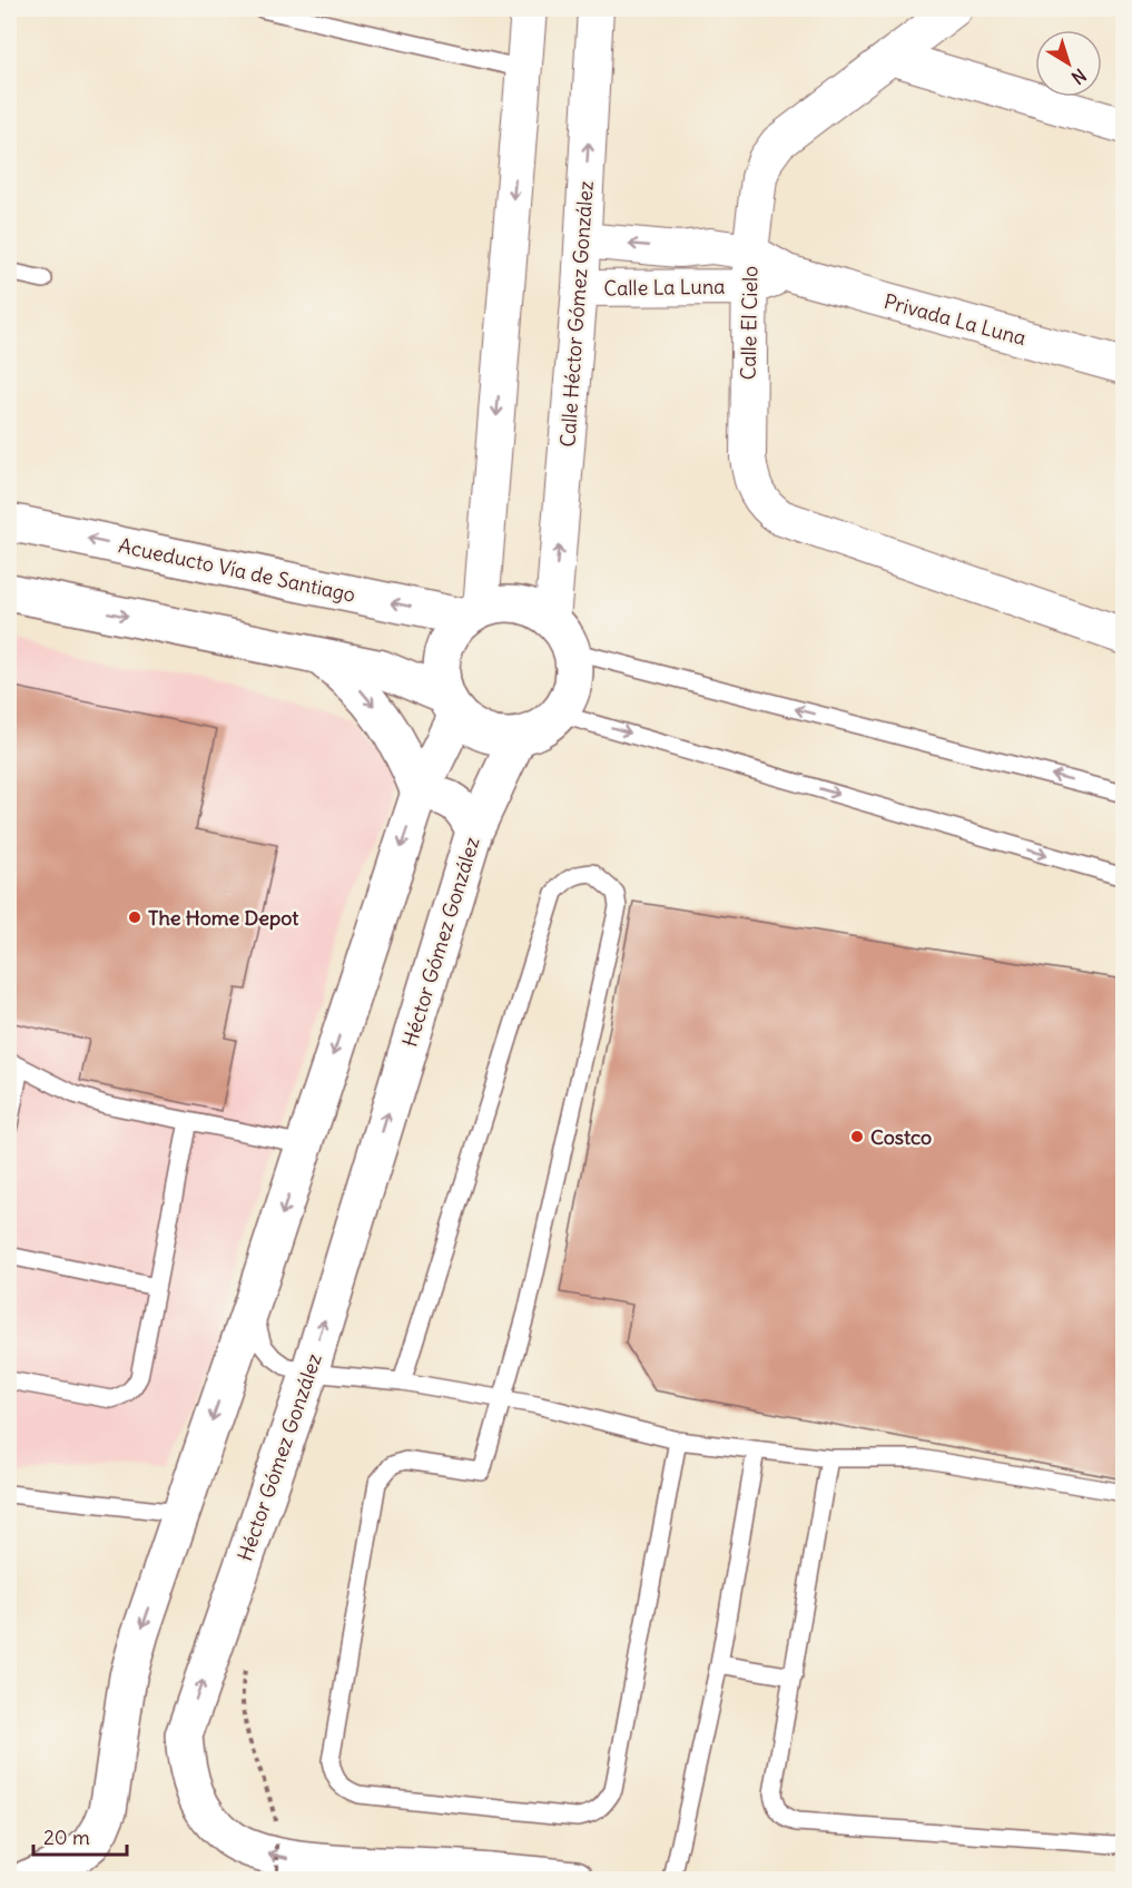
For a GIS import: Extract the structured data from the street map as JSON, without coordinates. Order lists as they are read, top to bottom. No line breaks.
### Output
{"streets":{"main road":["Acueducto Vía de Santiago","Héctor Gómez González"],"street":["Calle La Luna","Calle Héctor Gómez González","Privada La Luna","Calle El Cielo"]},"crossings":[["Calle La Luna","Calle Héctor Gómez González"],["Calle La Luna","Privada La Luna"],["Calle La Luna","Calle El Cielo"],["Calle Héctor Gómez González","Acueducto Vía de Santiago"],["Calle Héctor Gómez González","Héctor Gómez González"],["Privada La Luna","Calle El Cielo"],["Acueducto Vía de Santiago","Héctor Gómez González"]],"places":["The Home Depot","Costco"],"scale_bar":"20 m","north":"bottom right"}
